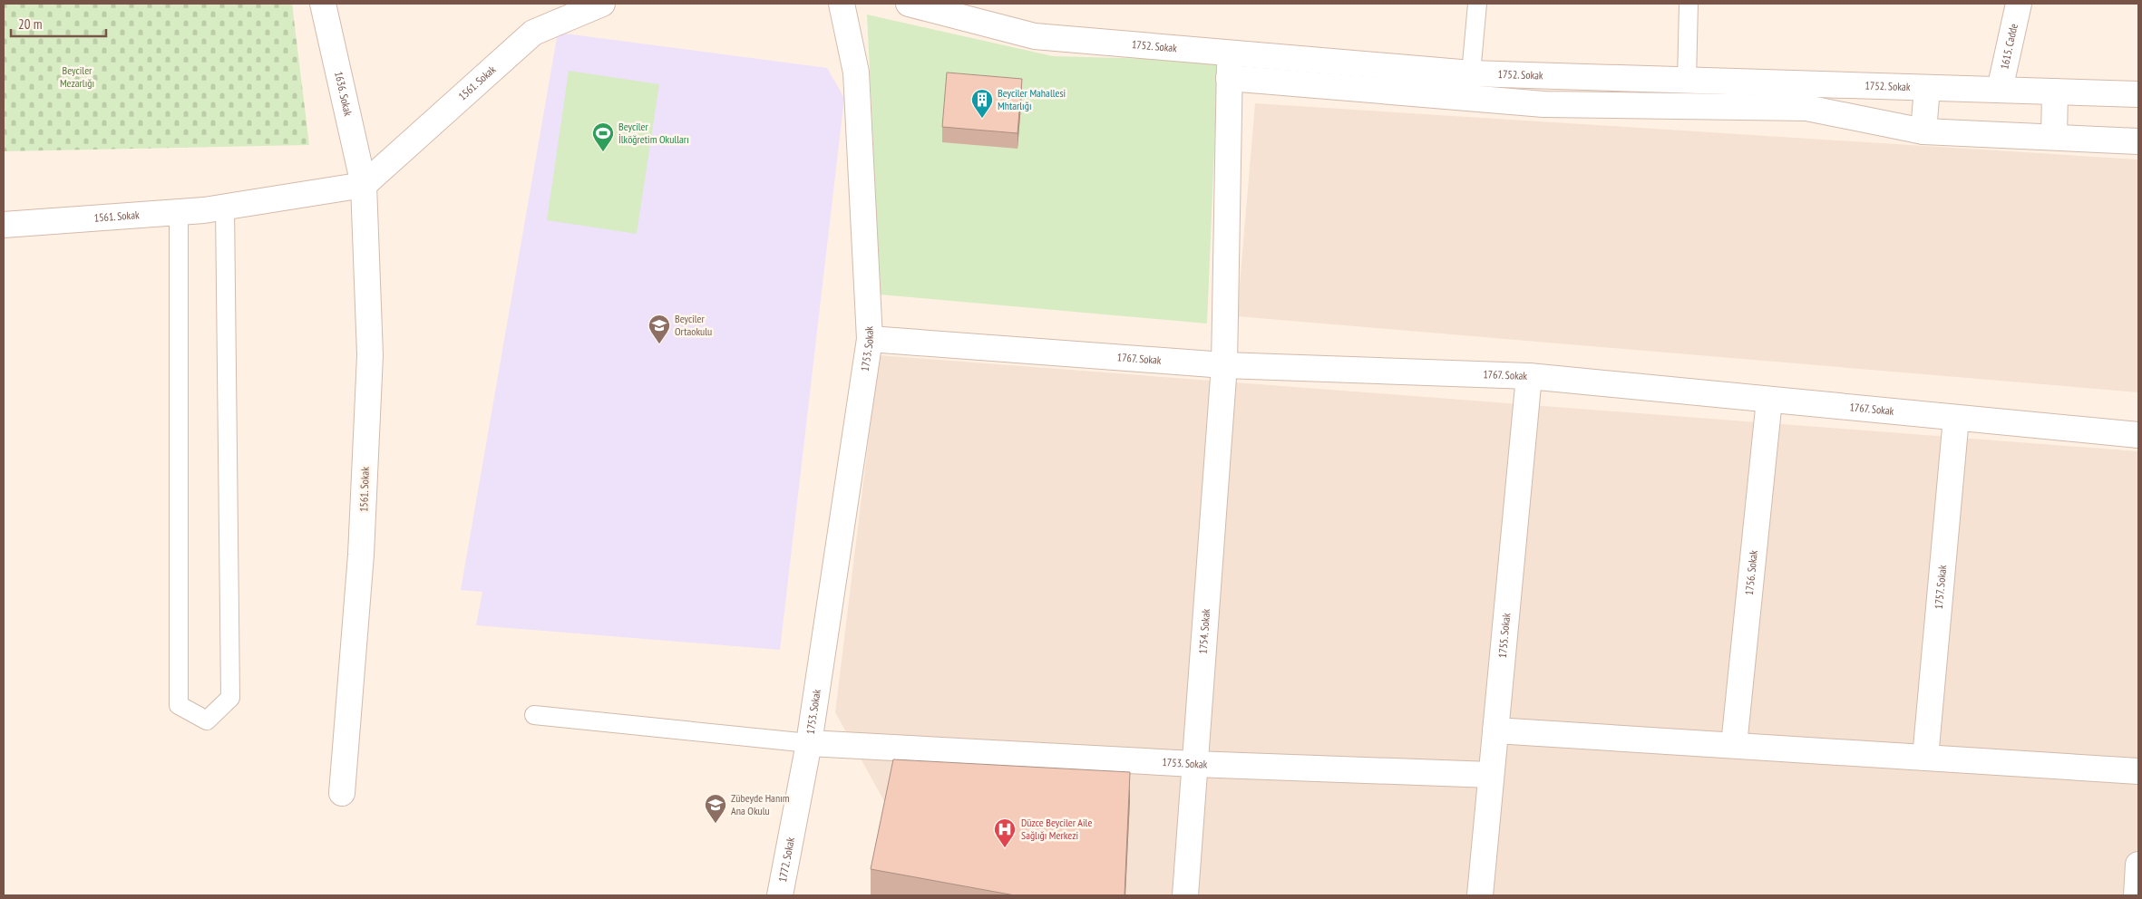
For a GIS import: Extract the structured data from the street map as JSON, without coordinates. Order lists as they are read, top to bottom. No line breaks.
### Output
{"streets":{"street":["1752. Sokak","1615. Cadde","1561. Sokak","1636. Sokak","1753. Sokak","1767. Sokak","1756. Sokak","1757. Sokak","1754. Sokak","1755. Sokak","1772. Sokak"]},"crossings":[["1752. Sokak","1615. Cadde"],["1752. Sokak","1754. Sokak"],["1561. Sokak","1636. Sokak"],["1753. Sokak","1767. Sokak"],["1753. Sokak","1754. Sokak"],["1753. Sokak","1755. Sokak"],["1753. Sokak","1772. Sokak"],["1767. Sokak","1756. Sokak"],["1767. Sokak","1757. Sokak"],["1767. Sokak","1754. Sokak"],["1767. Sokak","1755. Sokak"]],"parks":["Beyciler Mezarlığı"],"places":{"building":["Beyciler Mahallesi Mhtarlığı"],"sports":["Beyciler İlköğretim Okulları"],"school or university":["Beyciler Ortaokulu","Zübeyde Hanım Ana Okulu"],"hospital":["Düzce Beyciler Aile Sağlığı Merkezi"]},"scale_bar":"20 m"}
